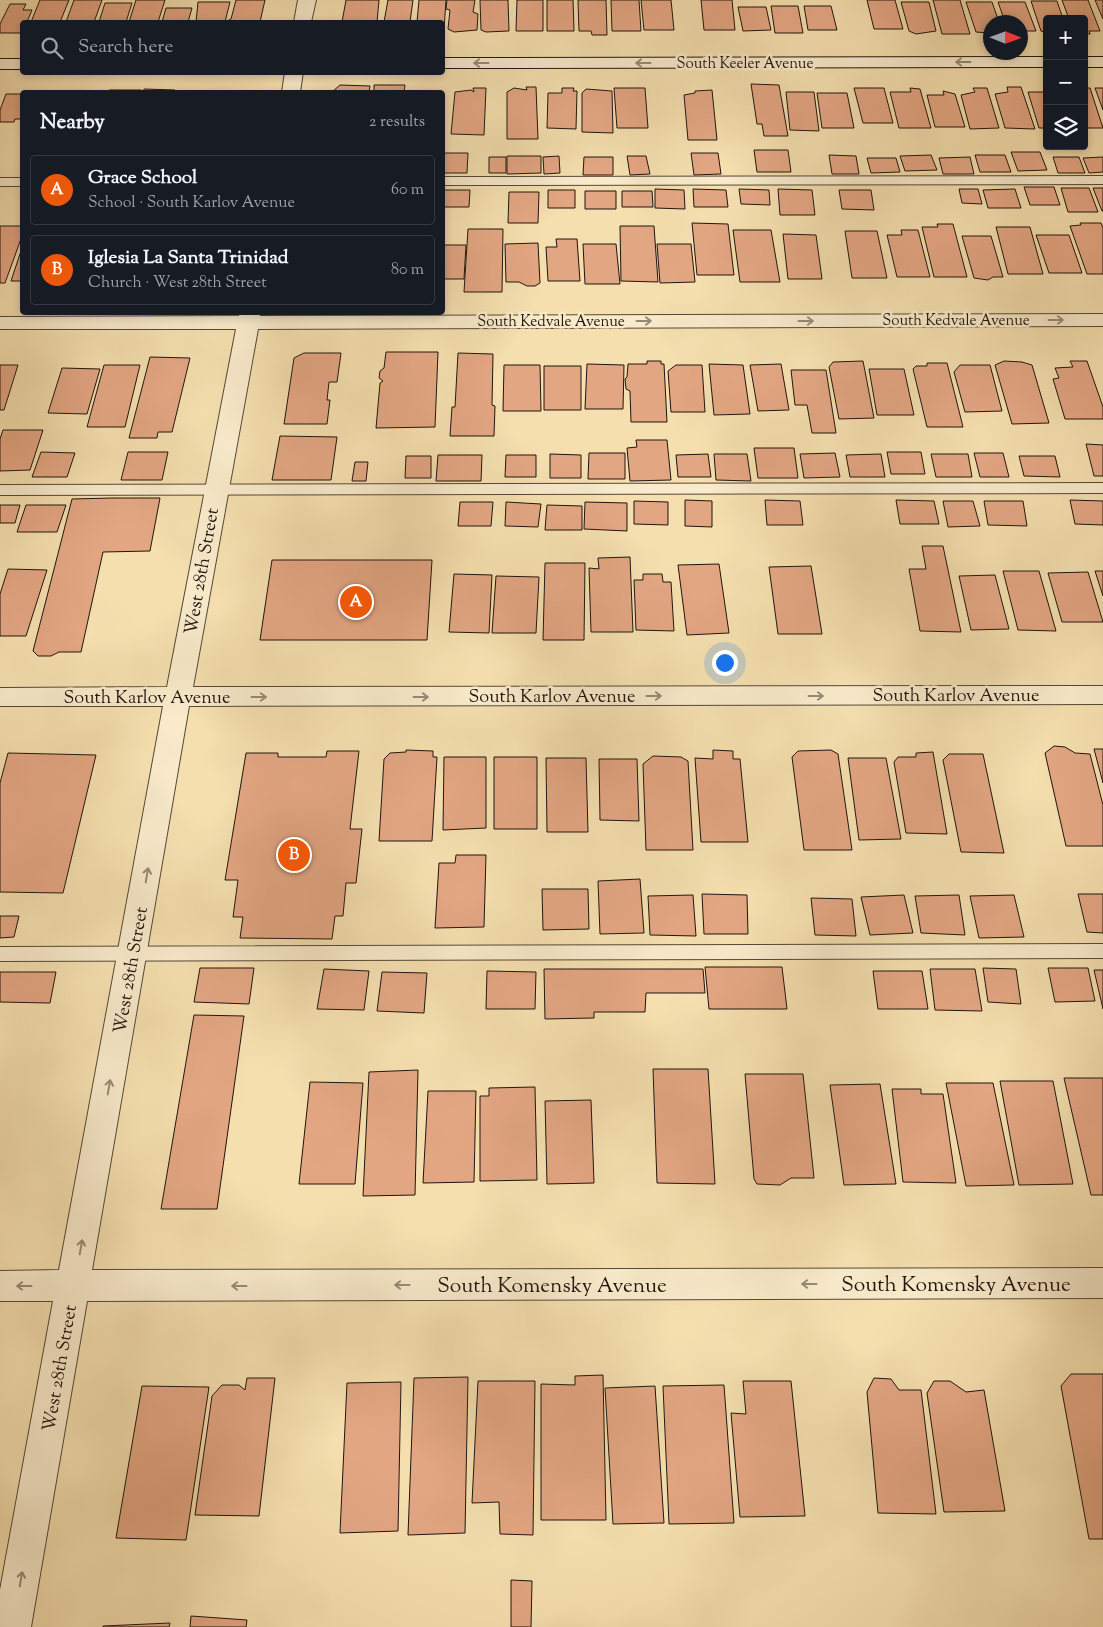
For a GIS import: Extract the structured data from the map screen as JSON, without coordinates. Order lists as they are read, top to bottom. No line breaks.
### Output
{"streets":{"street":["South Keeler Avenue","South Kedvale Avenue","West 28th Street","South Karlov Avenue","South Komensky Avenue"]},"crossings":[["South Kedvale Avenue","West 28th Street"],["West 28th Street","South Karlov Avenue"],["West 28th Street","South Komensky Avenue"]],"one_way":["South Keeler Avenue","South Kedvale Avenue","West 28th Street","South Karlov Avenue","South Komensky Avenue"],"north":"right","page":{"map_buttons":["+","−"],"search":"Search here","heading":["Nearby","2 results"],"list":[{"mark":"A","name":"Grace School","note":"School · South Karlov Avenue","value":"60 m"},{"mark":"B","name":"Iglesia La Santa Trinidad","note":"Church · West 28th Street","value":"80 m"}],"pins":["A","B"]}}
